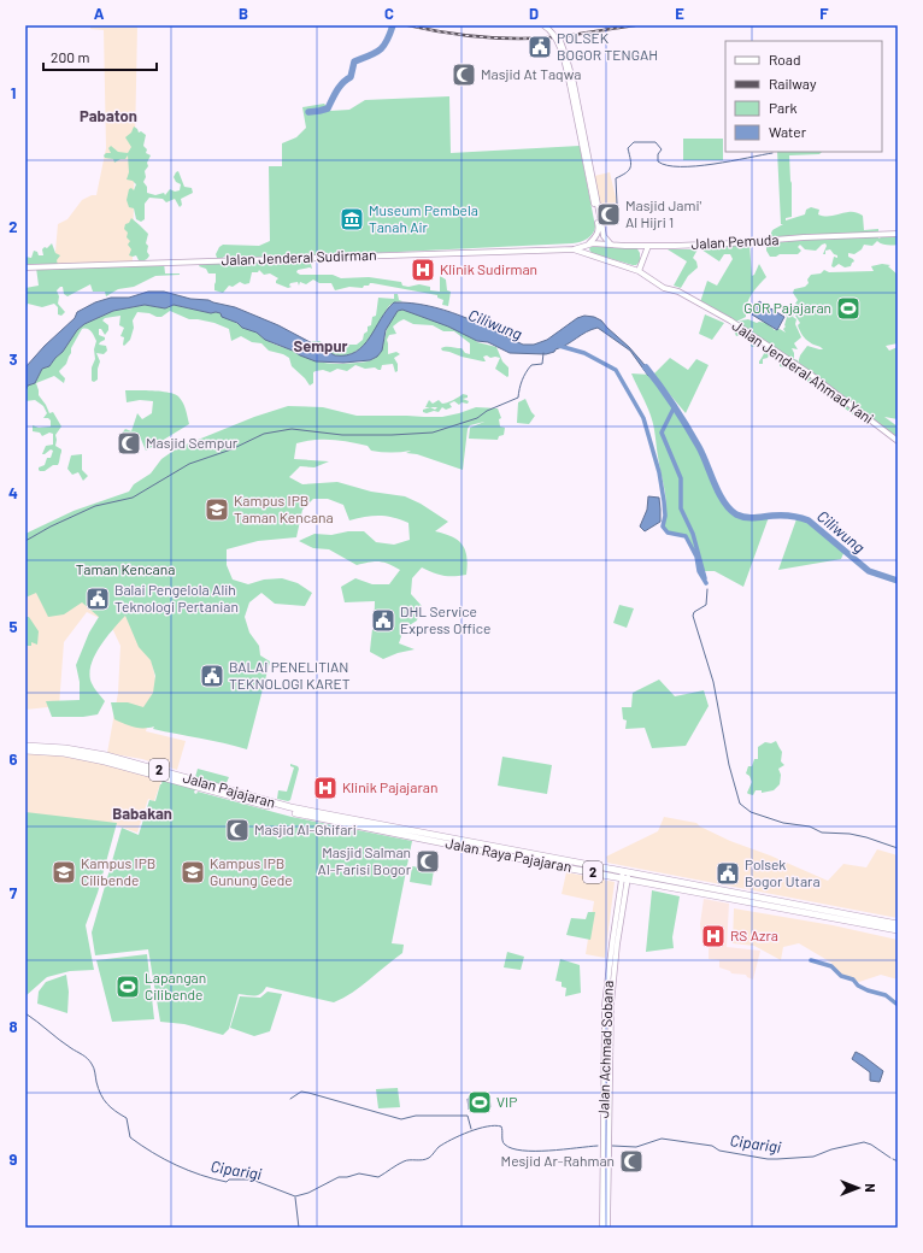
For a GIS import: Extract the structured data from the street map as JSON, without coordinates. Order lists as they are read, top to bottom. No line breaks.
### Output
{"streets":{"highway":["2","Jalan Pajajaran","Jalan Raya Pajajaran"],"main road":["Jalan Pemuda","Jalan Jenderal Sudirman","Jalan Jenderal Ahmad Yani","Jalan Achmad Sobana"]},"crossings":[["Jalan Pemuda","Jalan Jenderal Sudirman"],["Jalan Pemuda","Jalan Jenderal Ahmad Yani"],["Jalan Jenderal Sudirman","Jalan Jenderal Ahmad Yani"],["Jalan Pajajaran","Jalan Raya Pajajaran"],["Jalan Raya Pajajaran","Jalan Achmad Sobana"]],"districts":["Pabaton","Sempur","Babakan"],"water":["Ciliwung","Ciparigi"],"parks":["Taman Kencana"],"places":{"public building":["POLSEK BOGOR TENGAH","Balai Pengelola Alih Teknologi Pertanian","DHL Service Express Office","BALAI PENELITIAN TEKNOLOGI KARET","Polsek Bogor Utara"],"mosque":["Masjid At Taqwa","Masjid Jami' Al Hijri 1","Masjid Sempur","Masjid Al-Ghifari","Masjid Salman Al-Farisi Bogor","Mesjid Ar-Rahman"],"museum":["Museum Pembela Tanah Air"],"hospital":["Klinik Sudirman","Klinik Pajajaran","RS Azra"],"sports":["GOR Pajajaran","Lapangan Cilibende","VIP"],"school or university":["Kampus IPB Taman Kencana","Kampus IPB Cilibende","Kampus IPB Gunung Gede"]},"legend":["Road","Railway","Park","Water"],"scale_bar":"200 m","north":"right","grid":{"columns":["A","B","C","D","E","F"],"rows":["1","2","3","4","5","6","7","8","9"]}}
